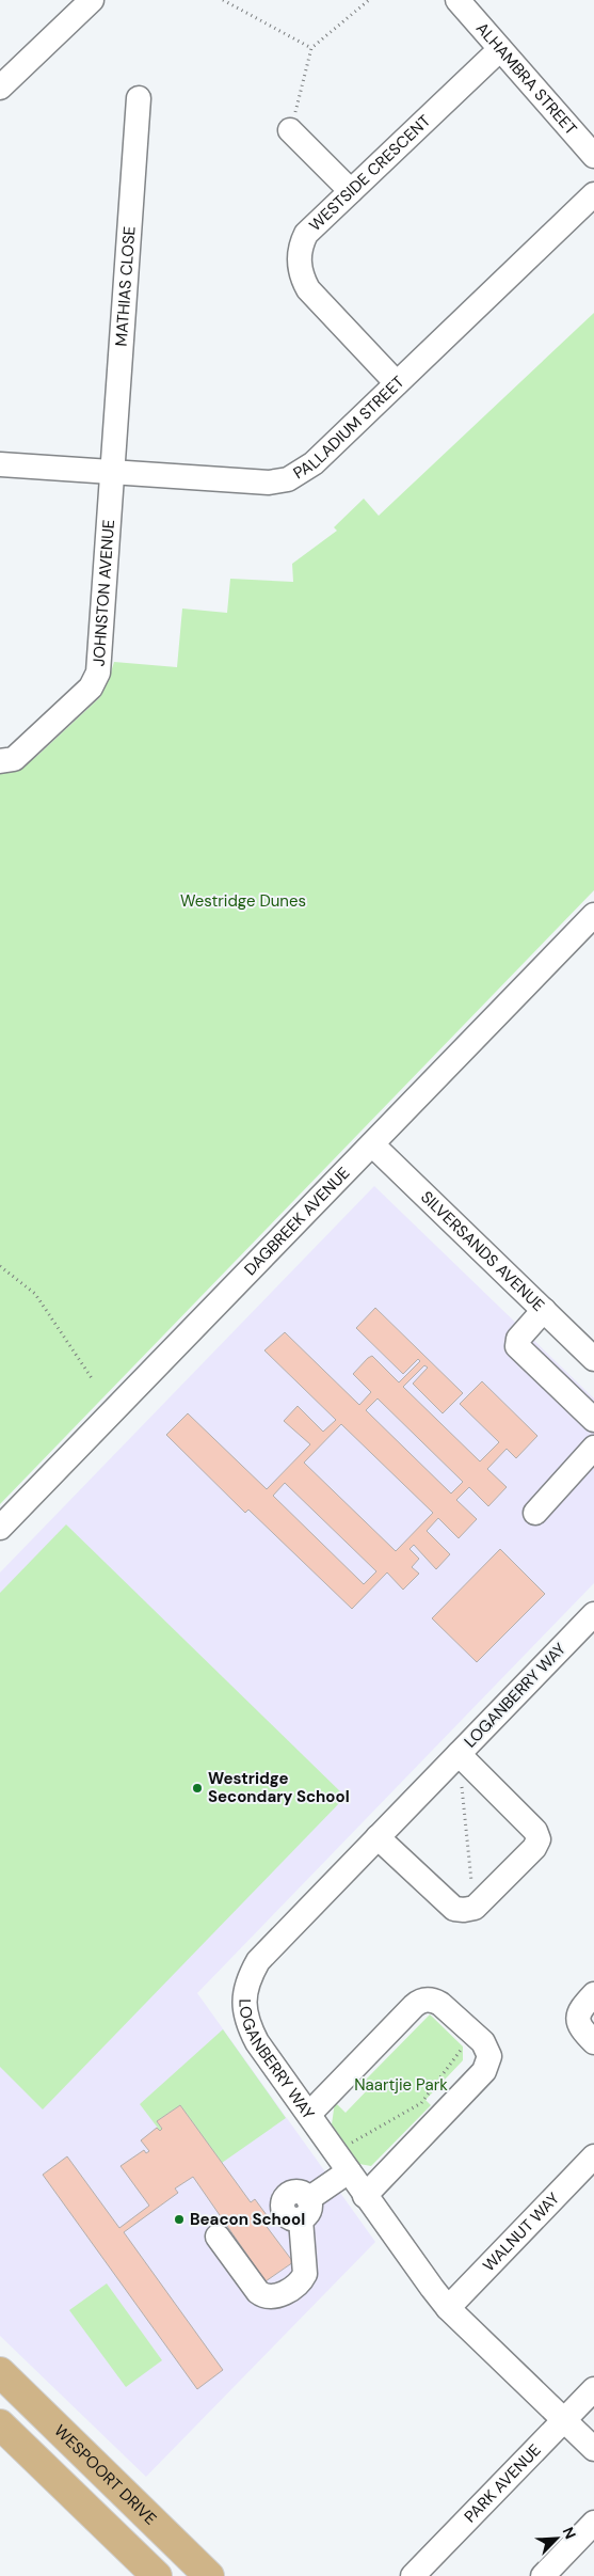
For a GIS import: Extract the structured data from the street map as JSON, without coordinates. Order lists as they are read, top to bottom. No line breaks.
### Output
{"streets":{"main road":["WESPOORT DRIVE"],"street":["ALHAMBRA STREET","WESTSIDE CRESCENT","MATHIAS CLOSE","PALLADIUM STREET","JOHNSTON AVENUE","DAGBREEK AVENUE","SILVERSANDS AVENUE","LOGANBERRY WAY","WALNUT WAY","PARK AVENUE"]},"crossings":[["ALHAMBRA STREET","WESTSIDE CRESCENT"],["WESTSIDE CRESCENT","PALLADIUM STREET"],["MATHIAS CLOSE","PALLADIUM STREET"],["MATHIAS CLOSE","JOHNSTON AVENUE"],["PALLADIUM STREET","JOHNSTON AVENUE"],["DAGBREEK AVENUE","SILVERSANDS AVENUE"],["LOGANBERRY WAY","WALNUT WAY"],["LOGANBERRY WAY","PARK AVENUE"]],"parks":["Westridge Dunes","Naartjie Park"],"places":["Westridge Secondary School","Beacon School"],"north":"top right"}
